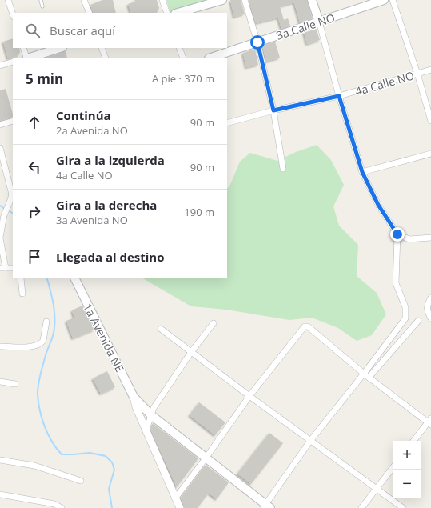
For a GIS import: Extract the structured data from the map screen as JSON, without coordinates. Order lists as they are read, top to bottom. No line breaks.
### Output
{"streets":{"main road":["3a Calle NO","1a Avenida NE"],"street":["4a Calle NO"]},"page":{"search":"Buscar aquí","heading":["5 min","A pie · 370 m"],"list":[["Continúa","2a Avenida NO","90 m"],["Gira a la izquierda","4a Calle NO","90 m"],["Gira a la derecha","3a Avenida NO","190 m"],"Llegada al destino"],"map_buttons":["+","−"]}}
